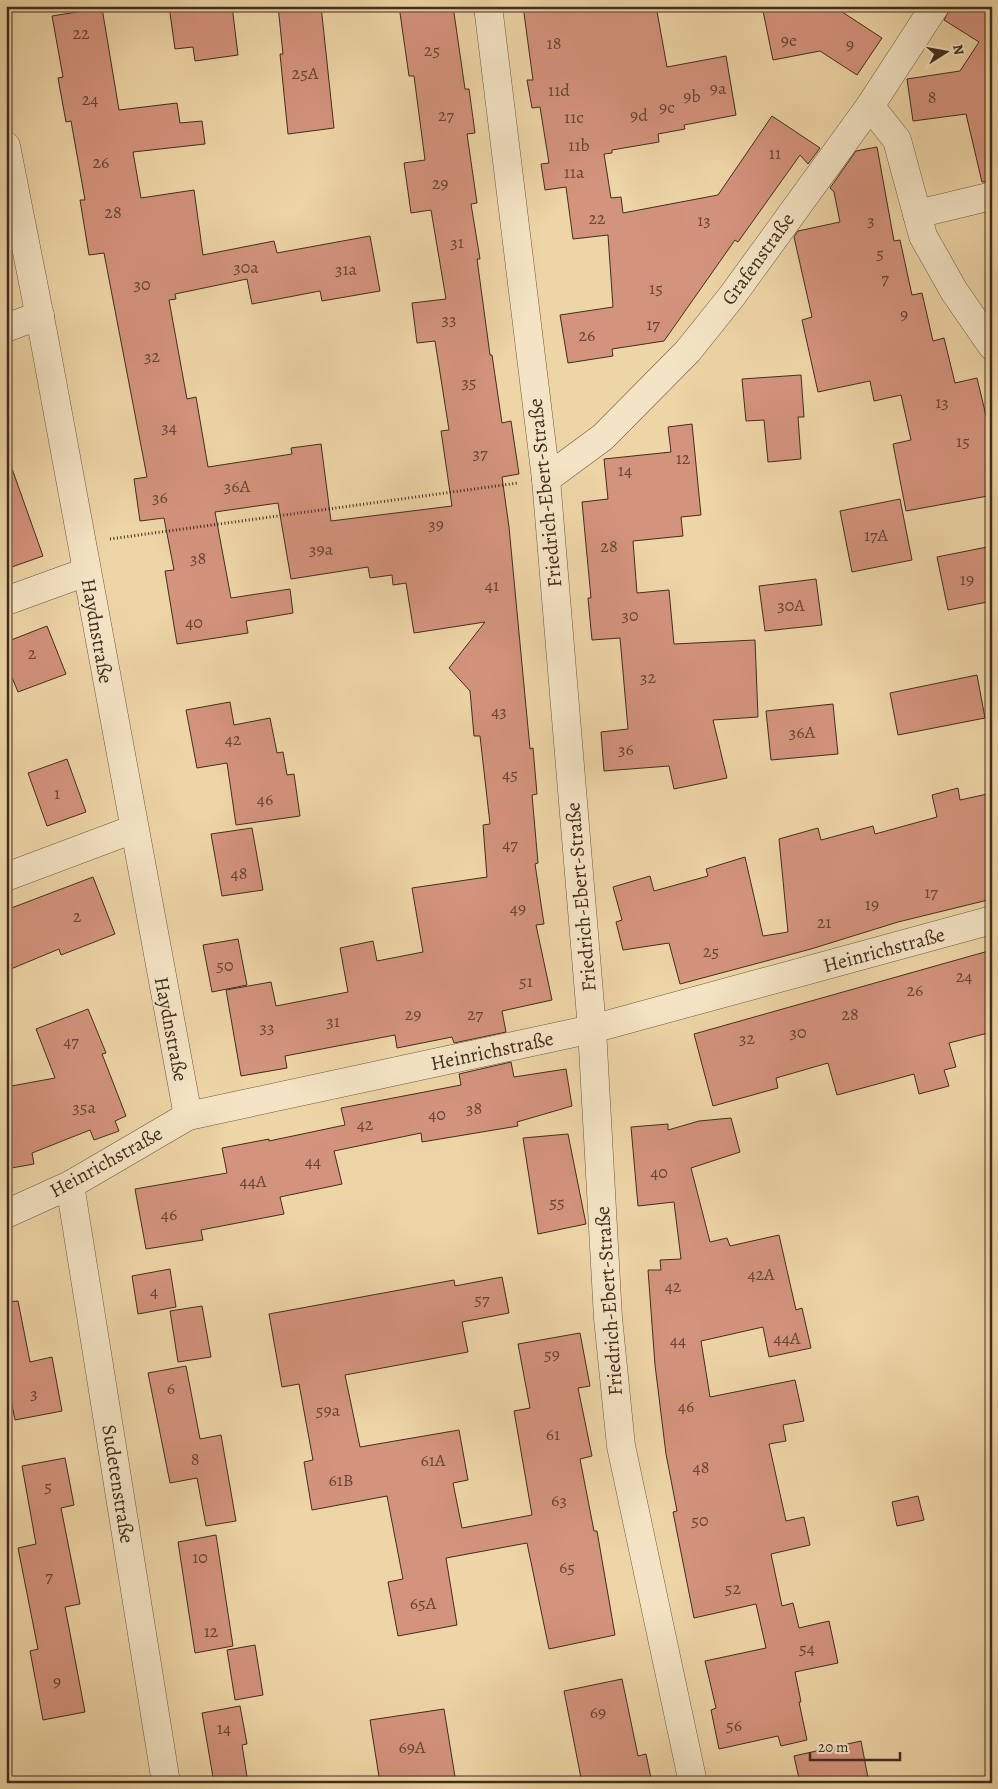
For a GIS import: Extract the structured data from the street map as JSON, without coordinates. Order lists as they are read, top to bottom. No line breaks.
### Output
{"streets":{"street":["Grafenstraße","Friedrich-Ebert-Straße","Haydnstraße","Heinrichstraße","Sudetenstraße"]},"crossings":[["Grafenstraße","Friedrich-Ebert-Straße"],["Friedrich-Ebert-Straße","Heinrichstraße"],["Haydnstraße","Heinrichstraße"],["Heinrichstraße","Sudetenstraße"]],"house_numbers":["22","9e","18","9","25","25A","9a","11d","9b","8","24","9c","27","9d","11c","11b","11","26","11a","29","28","22","13","3","31","5","30a","31a","7","30","15","9","33","17","26","32","35","13","34","15","37","12","14","36A","36","39","17A","28","39a","38","19","41","30A","30","40","2","32","43","36A","42","36","45","1","46","47","48","17","19","49","2","21","25","50","24","51","26","29","27","28","31","33","30","32","47","35a","38","40","42","44","40","44A","55","46","42A","42","4","57","44A","44","59","6","3","46","59a","61","8","61A","48","61B","5","63","50","10","65","7","52","65A","12","54","9","69","56","14","69A"],"scale_bar":"20 m","north":"right"}
